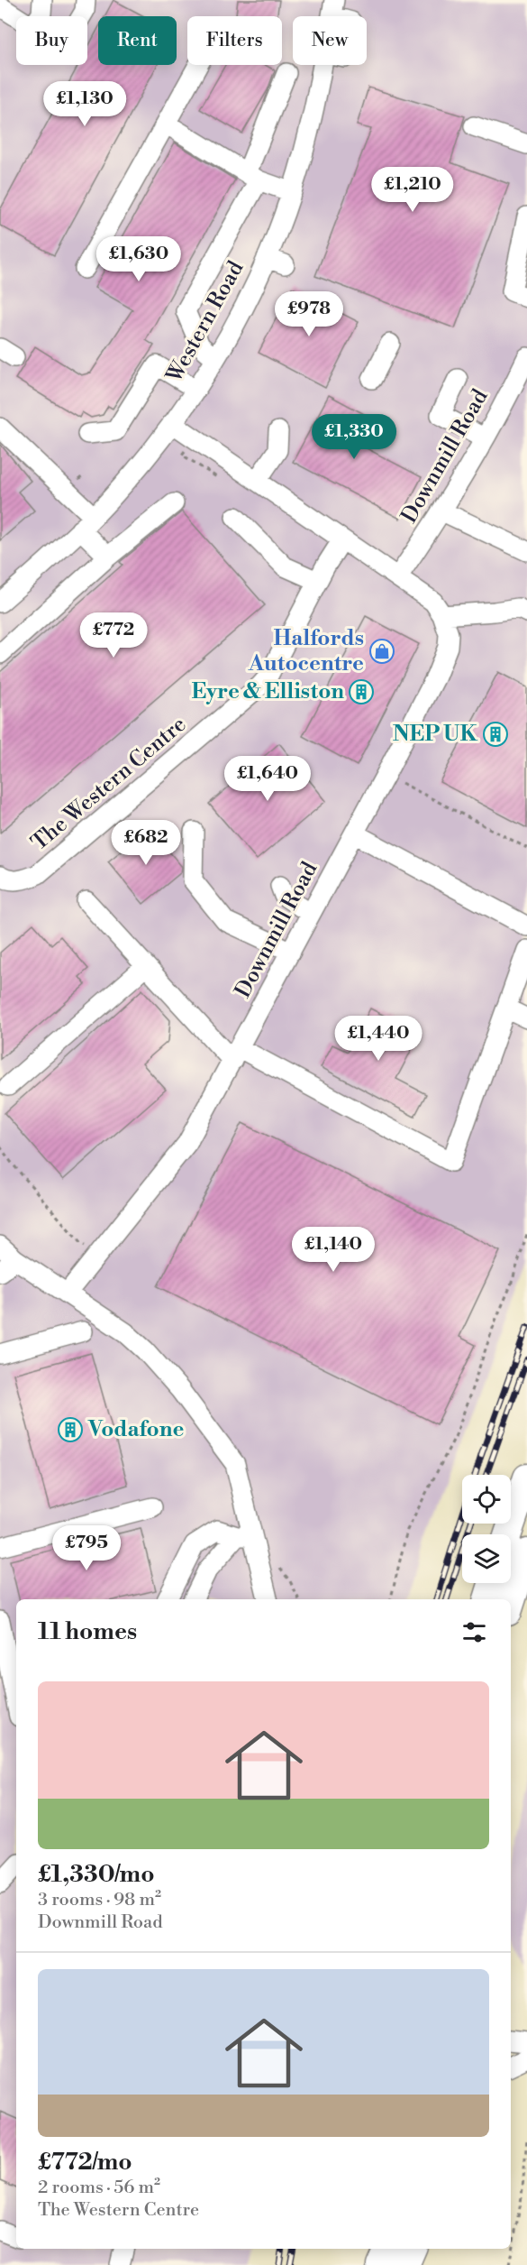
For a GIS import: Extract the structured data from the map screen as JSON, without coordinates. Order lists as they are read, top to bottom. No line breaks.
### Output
{"streets":{"street":["Western Road","Downmill Road","The Western Centre"]},"crossings":[["Western Road","Downmill Road"],["Downmill Road","The Western Centre"]],"places":{"shop":["Halfords Autocentre"],"building":["Eyre & Elliston","NEP UK","Vodafone"]},"page":{"chip":["Buy","Rent","Filters","New"],"price":["£1,130","£1,210","£1,630","£978","£1,330","£772","£1,640","£682","£1,440","£1,140","£795"],"heading":"11 homes","list":[{"name":"£1,330/mo","note":"3 rooms · 98 m² · Downmill Road"},{"name":"£772/mo","note":"2 rooms · 56 m² · The Western Centre"}]}}
